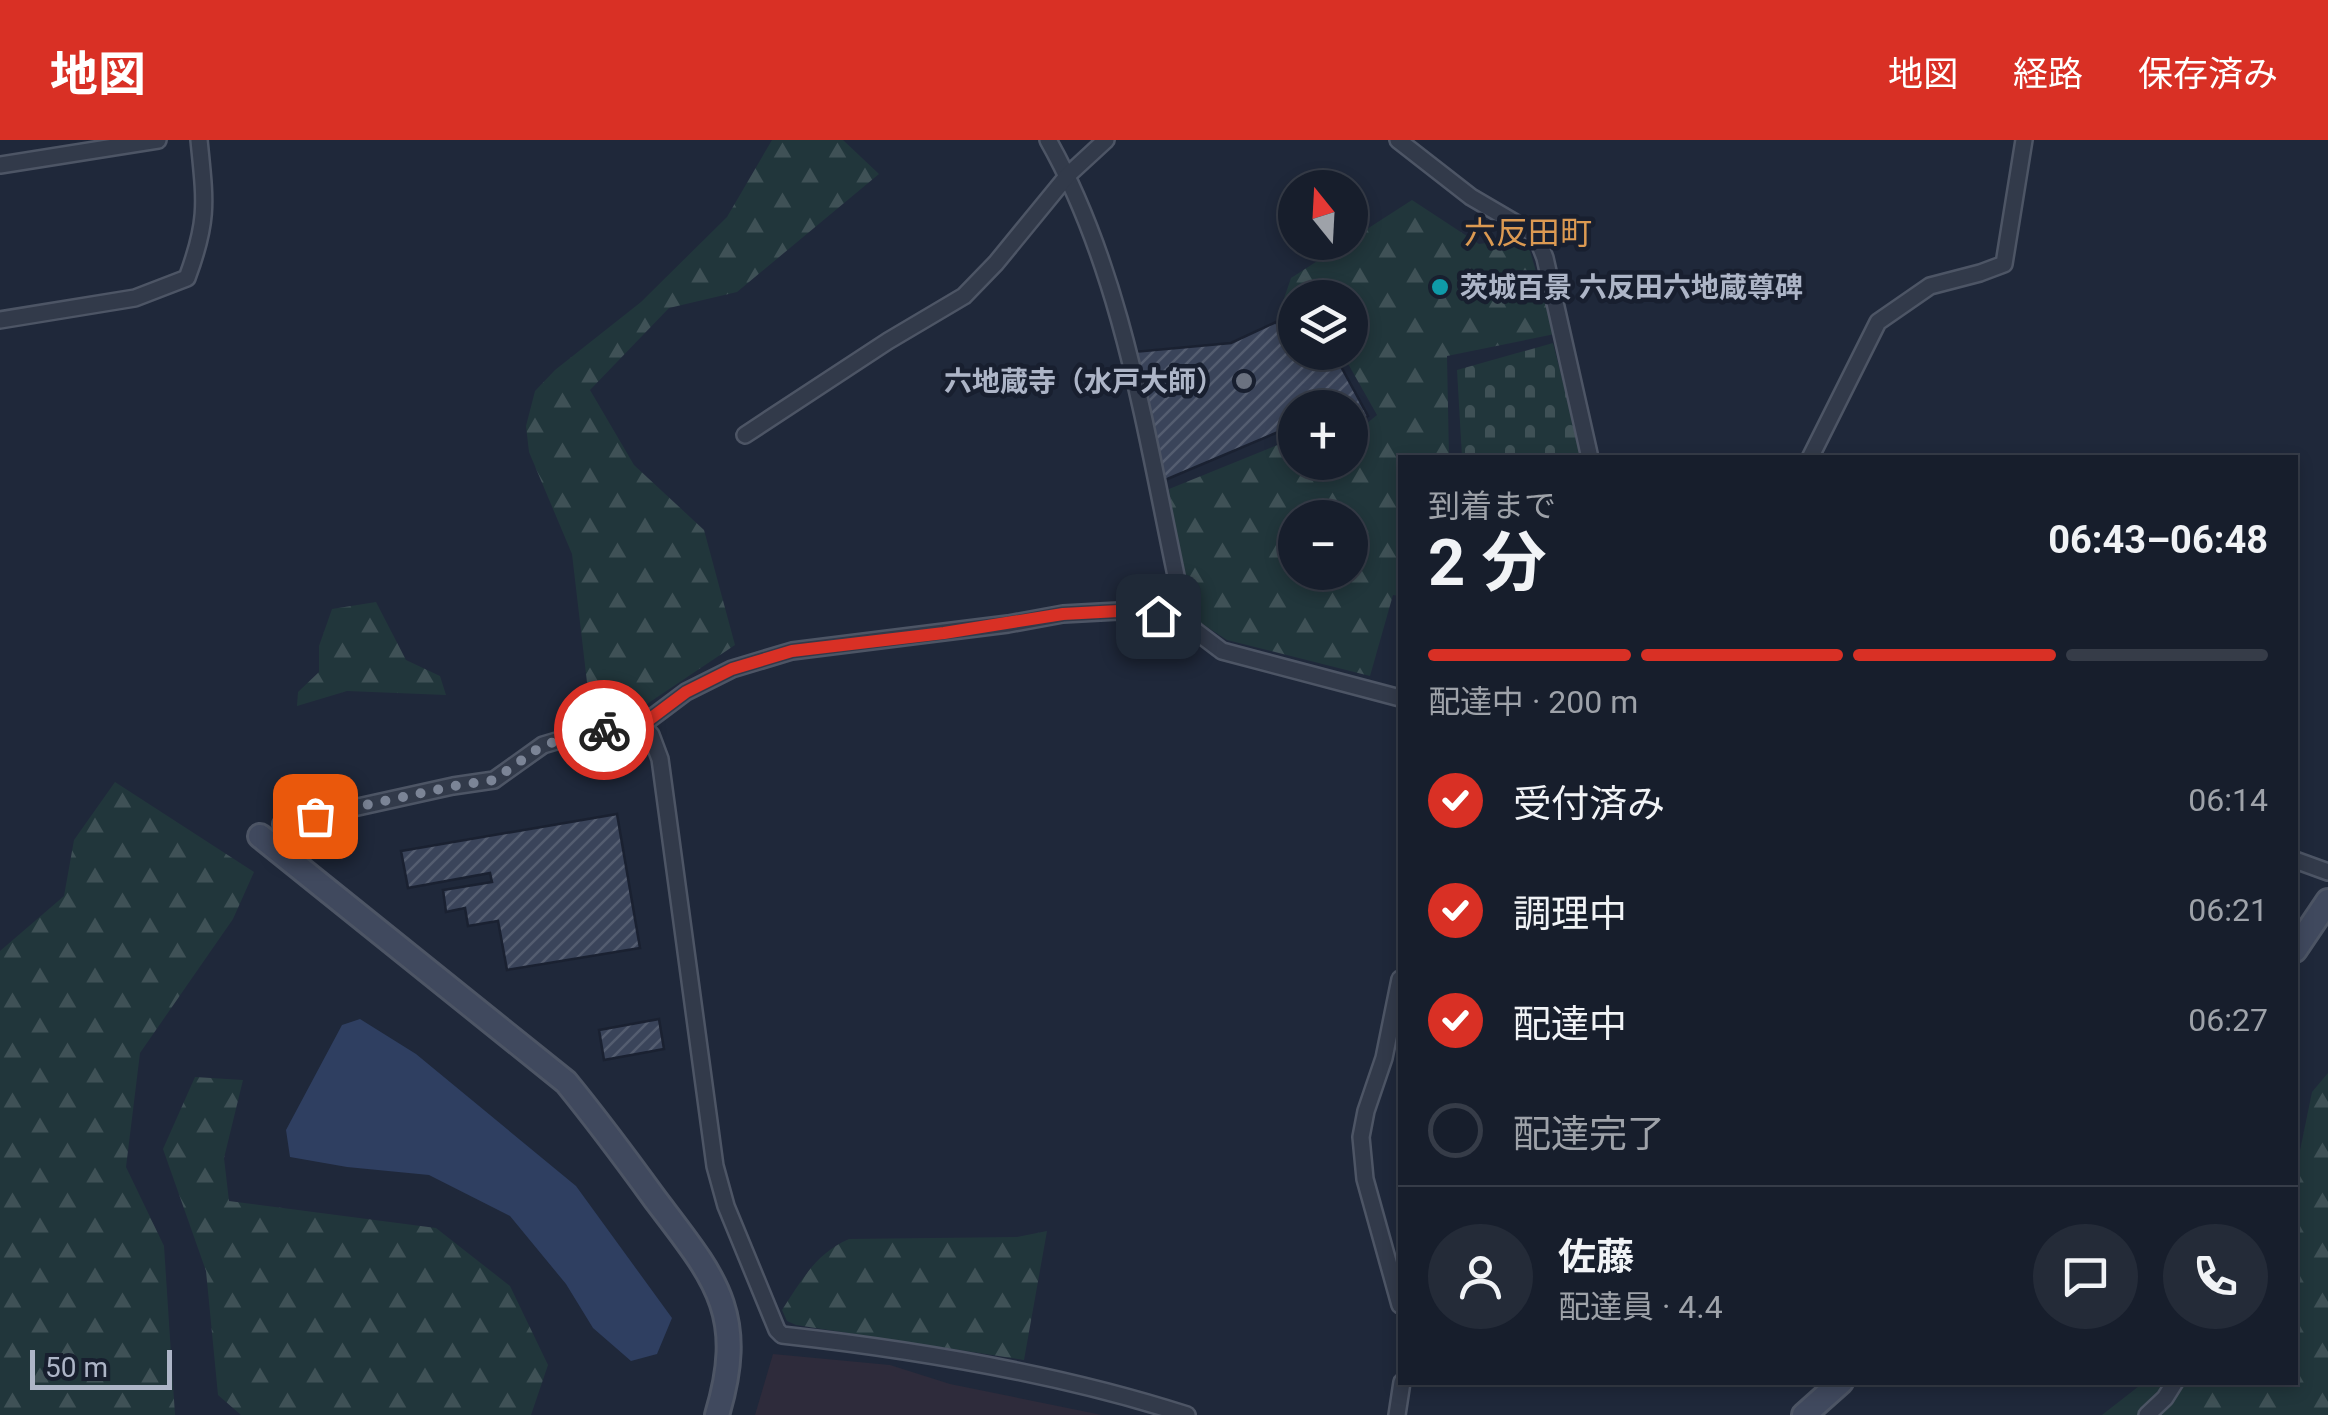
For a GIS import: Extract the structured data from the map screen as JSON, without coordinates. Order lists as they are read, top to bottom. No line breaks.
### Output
{"districts":["六反田町"],"places":["茨城百景 六反田六地蔵尊碑","六地蔵寺（水戸大師）"],"scale_bar":"50 m","north":"top","page":{"header":"地図","nav":["地図","経路","保存済み"],"map_buttons":["+","−"],"heading":["2 分","到着まで","06:43–06:48"],"panel":["佐藤","配達員 · 4.4"],"bar":"配達中 · 200 m","list":[["受付済み","06:14"],["調理中","06:21"],["配達中","06:27"],"配達完了"],"scale":"50 m"}}
